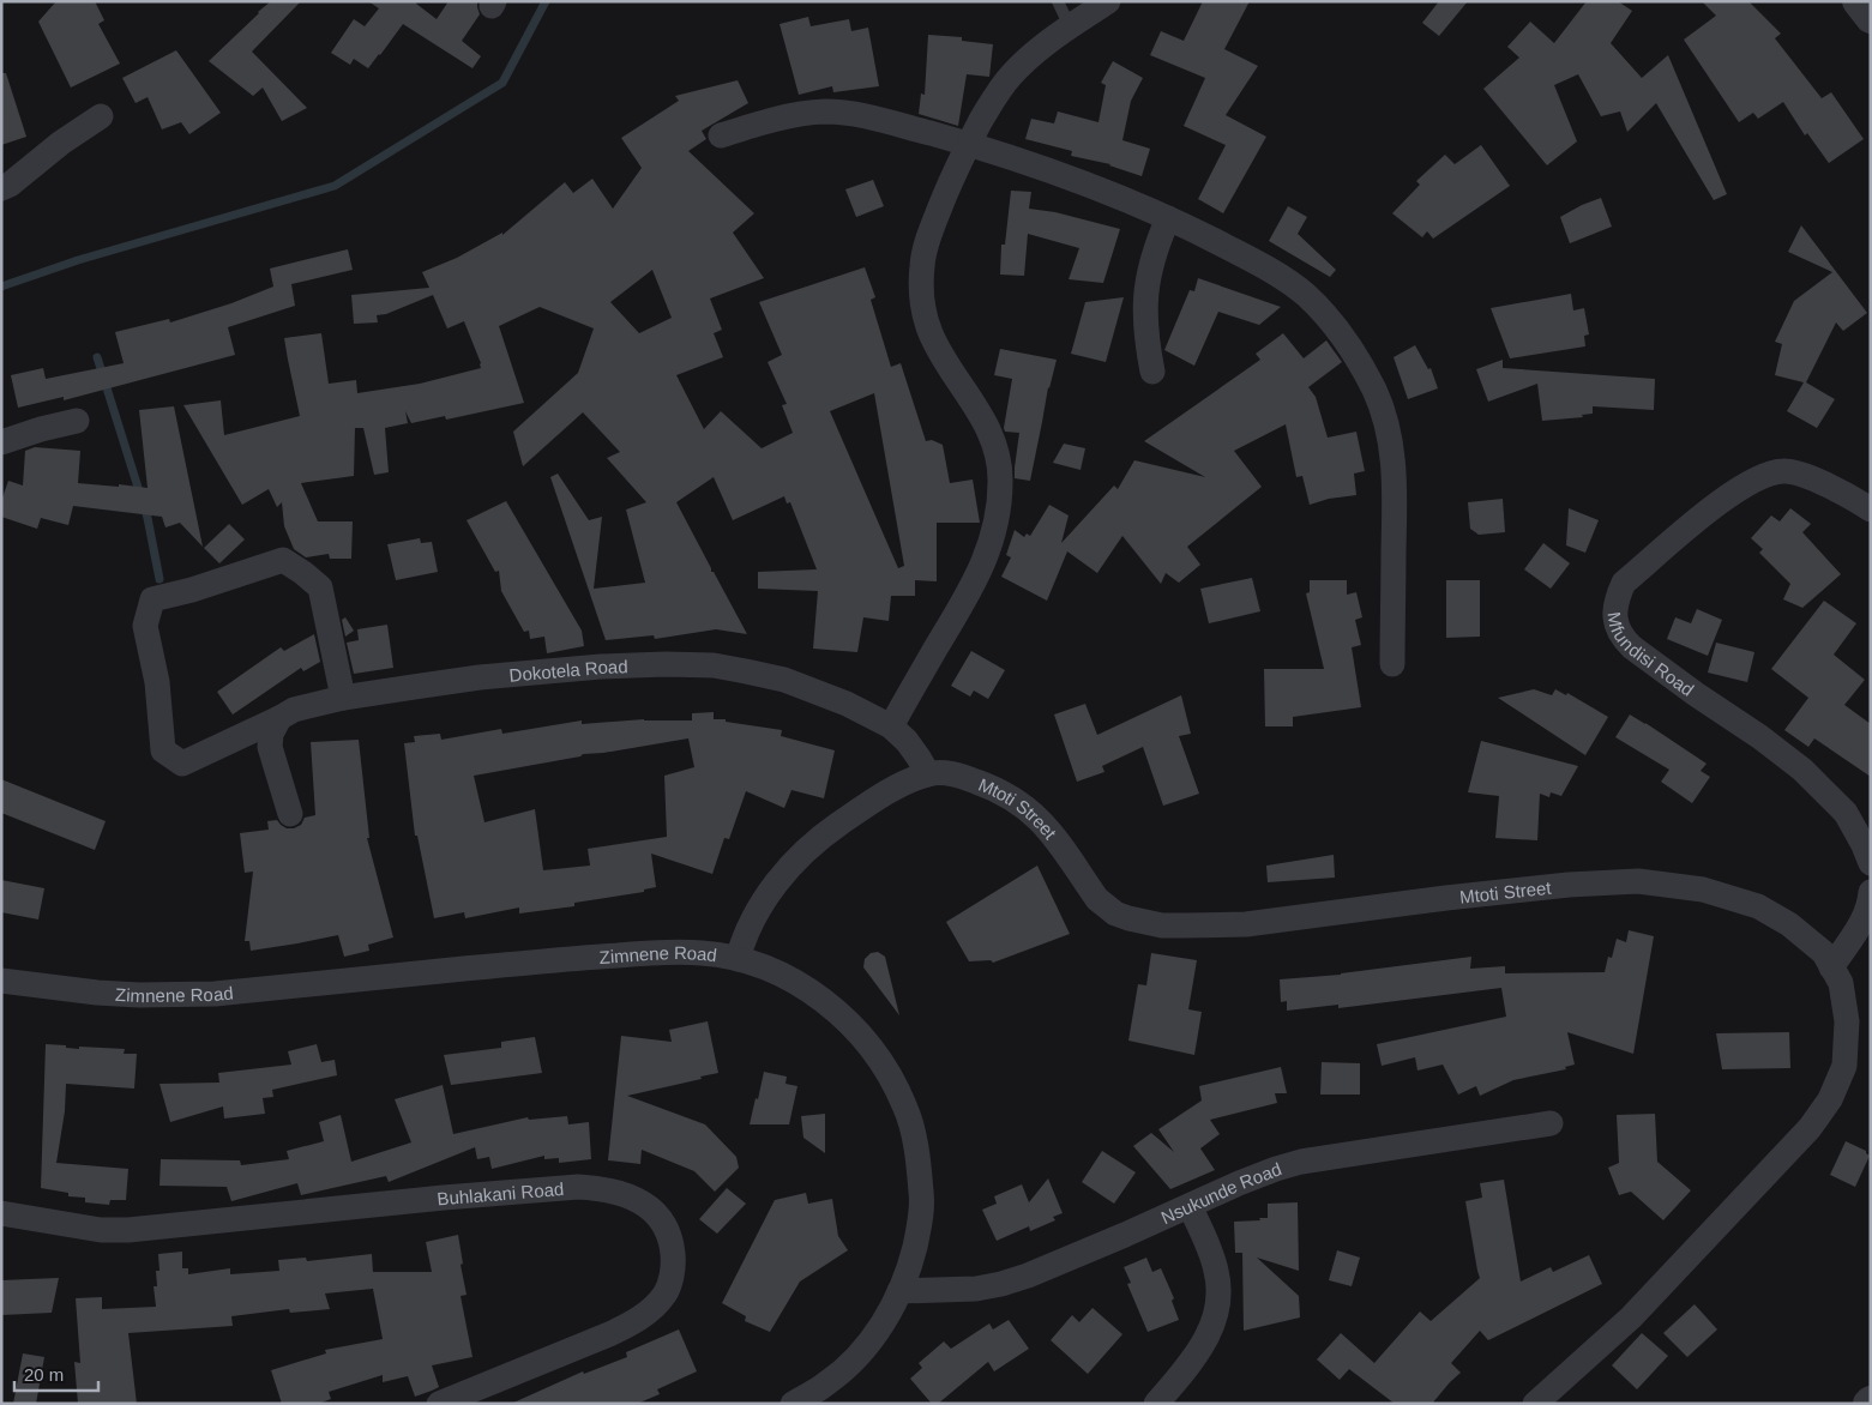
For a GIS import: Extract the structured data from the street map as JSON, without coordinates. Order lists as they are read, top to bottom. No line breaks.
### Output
{"streets":{"street":["Mfundisi Road","Dokotela Road","Mtoti Street","Zimnene Road","Buhlakani Road","Nsukunde Road"]},"crossings":[["Dokotela Road","Mtoti Street"],["Mtoti Street","Zimnene Road"],["Zimnene Road","Nsukunde Road"]],"scale_bar":"20 m"}
